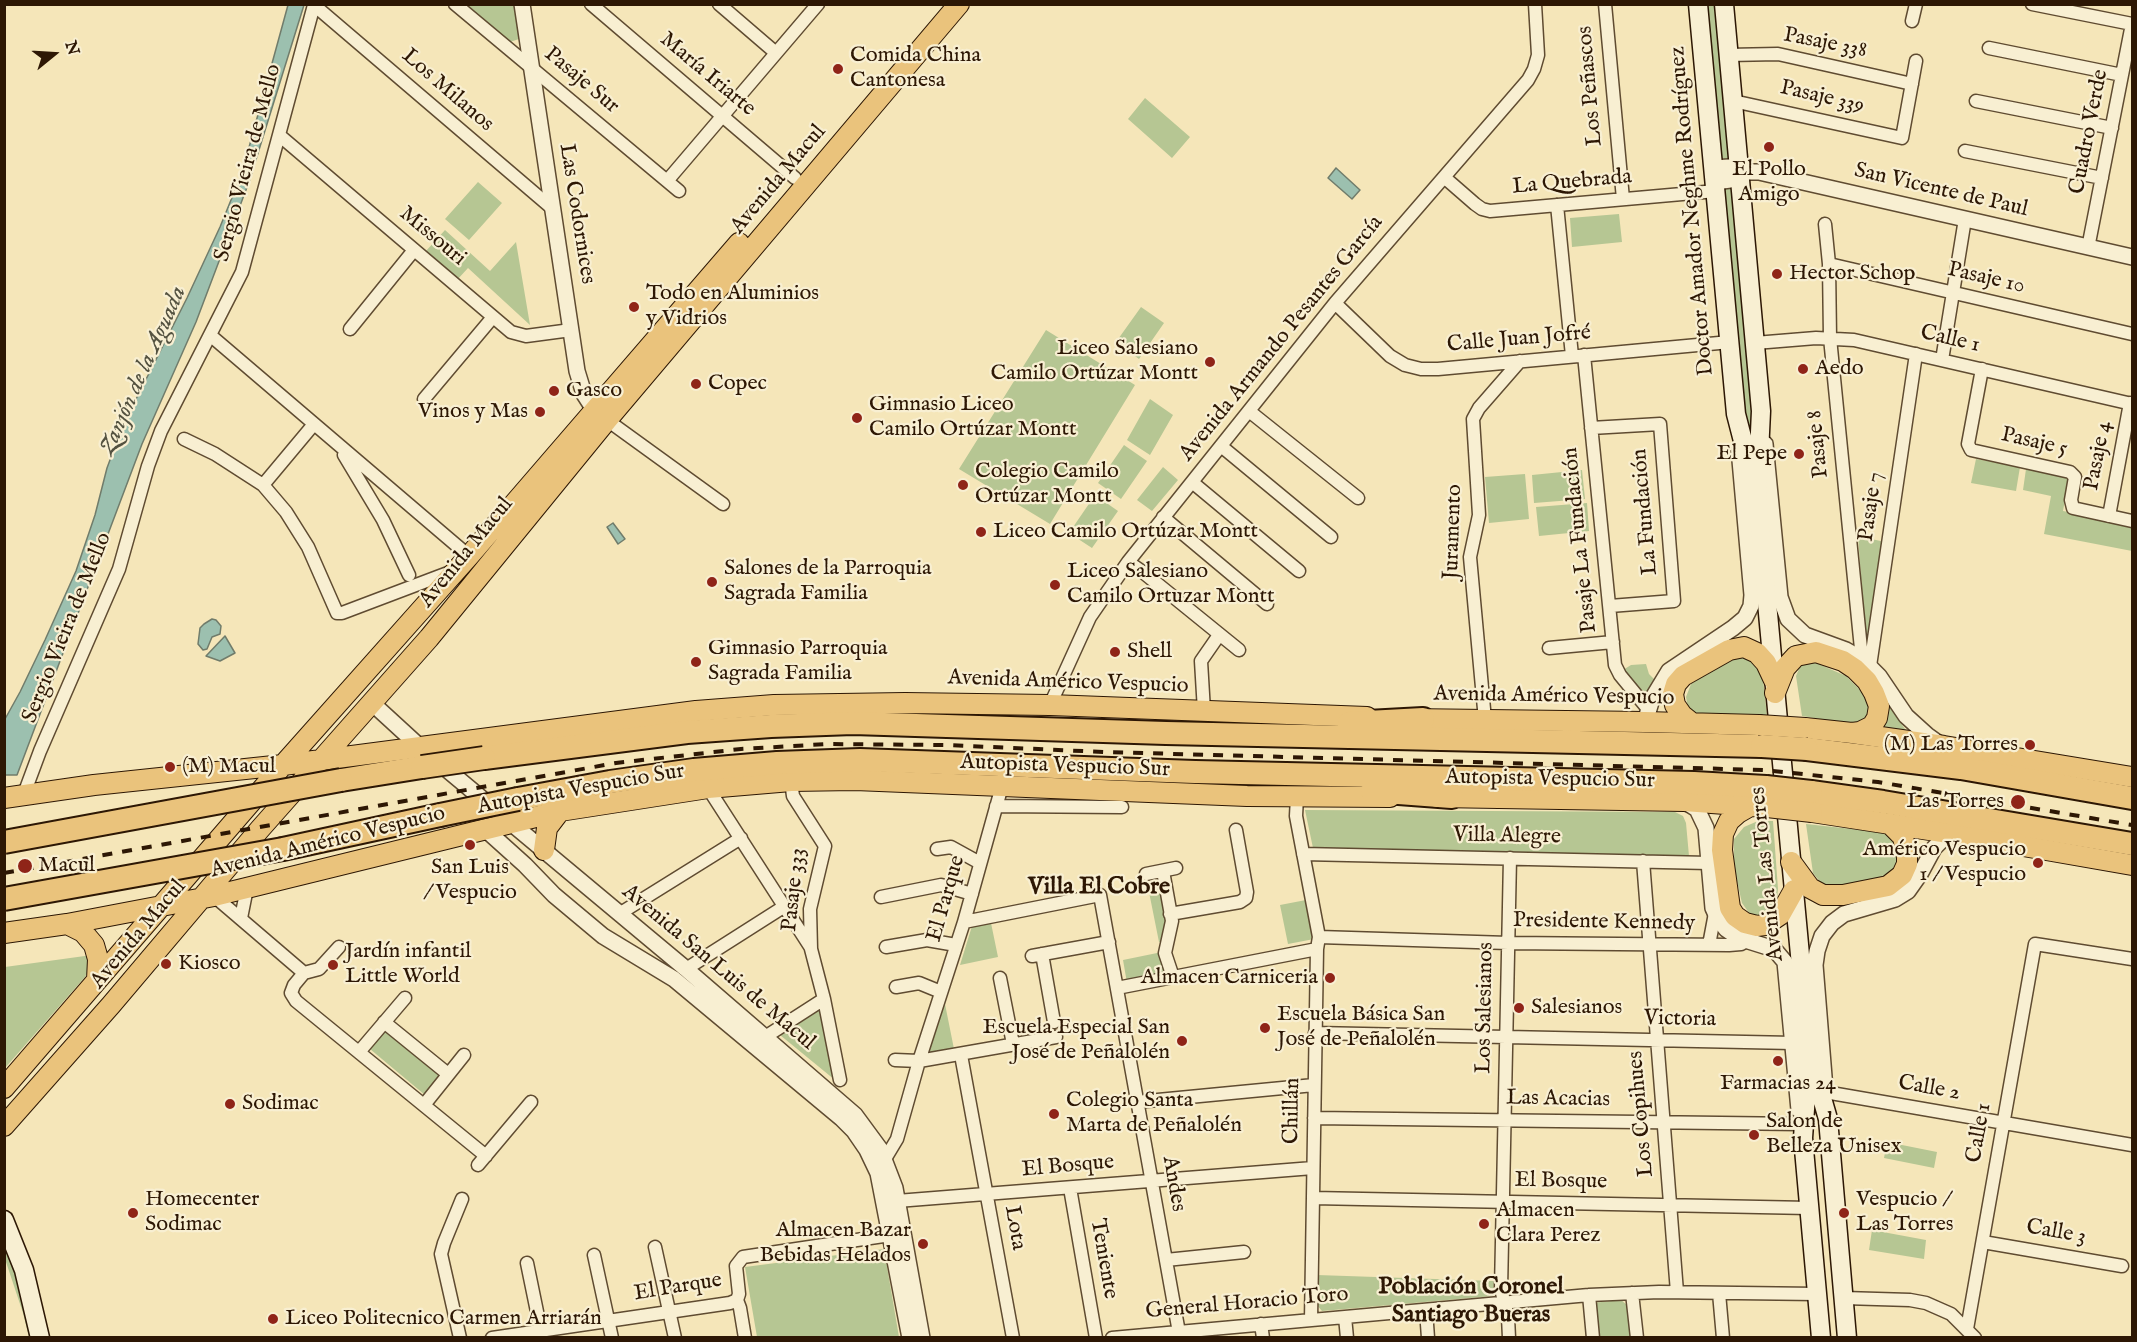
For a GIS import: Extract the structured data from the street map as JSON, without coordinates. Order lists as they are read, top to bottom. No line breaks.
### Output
{"streets":{"highway":["Autopista Vespucio Sur"],"main road":["Avenida Macul","Doctor Amador Neghme Rodríguez","Avenida Américo Vespucio","Avenida Las Torres"],"street":["Pasaje 338","María Iriarte","Pasaje Sur","Los Peñascos","Los Milanos","Pasaje 339","Cuadro Verde","Sergio Vieira de Mello","La Quebrada","San Vicente de Paul","Las Codornices","Missouri","Pasaje 10","Avenida Armando Pesantes García","Calle Juan Jofré","Calle 1","Pasaje 5","Pasaje 8","Pasaje 4","Pasaje 7","La Fundación","Juramento","Pasaje La Fundación","Villa Alegre","Pasaje 333","El Parque","Presidente Kennedy","Avenida San Luis de Macul","Los Salesianos","Victoria","Calle 2","Las Acacias","Chillán","Los Copihues","El Bosque","Andes","Lota","Calle 3","Teniente","General Horacio Toro"]},"crossings":[["Pasaje 338","Pasaje 339"],["Pasaje 338","Doctor Amador Neghme Rodríguez"],["María Iriarte","Avenida Macul"],["Pasaje Sur","Las Codornices"],["Los Peñascos","La Quebrada"],["Los Milanos","Sergio Vieira de Mello"],["Los Milanos","Las Codornices"],["Pasaje 339","Doctor Amador Neghme Rodríguez"],["Cuadro Verde","San Vicente de Paul"],["Sergio Vieira de Mello","Missouri"],["Sergio Vieira de Mello","Avenida Américo Vespucio"],["Avenida Macul","Las Codornices"],["Avenida Macul","Avenida Américo Vespucio"],["Avenida Macul","Avenida San Luis de Macul"],["La Quebrada","San Vicente de Paul"],["La Quebrada","Doctor Amador Neghme Rodríguez"],["La Quebrada","Avenida Armando Pesantes García"],["San Vicente de Paul","Doctor Amador Neghme Rodríguez"],["Doctor Amador Neghme Rodríguez","Calle Juan Jofré"],["Doctor Amador Neghme Rodríguez","Calle 1"],["Doctor Amador Neghme Rodríguez","Pasaje 8"],["Doctor Amador Neghme Rodríguez","Pasaje 7"],["Doctor Amador Neghme Rodríguez","Pasaje La Fundación"],["Doctor Amador Neghme Rodríguez","Avenida Américo Vespucio"],["Doctor Amador Neghme Rodríguez","Avenida Las Torres"],["Las Codornices","Missouri"],["Pasaje 10","Pasaje 8"],["Avenida Armando Pesantes García","Calle Juan Jofré"],["Avenida Armando Pesantes García","Avenida Américo Vespucio"],["Calle Juan Jofré","Juramento"],["Calle Juan Jofré","Pasaje La Fundación"],["Calle 1","Pasaje 5"],["Calle 1","Pasaje 8"],["Calle 1","Pasaje 4"],["Calle 1","Pasaje 7"],["Calle 1","Calle 2"],["Calle 1","Calle 3"],["Pasaje 5","Pasaje 4"],["Pasaje 8","Pasaje 7"],["La Fundación","Pasaje La Fundación"],["Juramento","Avenida Américo Vespucio"],["Pasaje La Fundación","Avenida Américo Vespucio"],["Avenida Américo Vespucio","Autopista Vespucio Sur"],["Avenida Américo Vespucio","Pasaje 333"],["Avenida Américo Vespucio","El Parque"],["Avenida Américo Vespucio","Avenida San Luis de Macul"],["Avenida Américo Vespucio","Chillán"],["Autopista Vespucio Sur","Avenida San Luis de Macul"],["Villa Alegre","Los Salesianos"],["Villa Alegre","Chillán"],["Villa Alegre","Los Copihues"],["Avenida Las Torres","Presidente Kennedy"],["Avenida Las Torres","Victoria"],["Avenida Las Torres","Calle 2"],["Avenida Las Torres","Las Acacias"],["Avenida Las Torres","El Bosque"],["Avenida Las Torres","General Horacio Toro"],["El Parque","Avenida San Luis de Macul"],["El Parque","Andes"],["Presidente Kennedy","Los Salesianos"],["Presidente Kennedy","Chillán"],["Presidente Kennedy","Los Copihues"],["Presidente Kennedy","Andes"],["Avenida San Luis de Macul","El Bosque"],["Los Salesianos","Victoria"],["Los Salesianos","Las Acacias"],["Los Salesianos","El Bosque"],["Los Salesianos","General Horacio Toro"],["Victoria","Chillán"],["Victoria","Los Copihues"],["Las Acacias","Chillán"],["Las Acacias","Los Copihues"],["Chillán","El Bosque"],["Chillán","General Horacio Toro"],["Los Copihues","El Bosque"],["Los Copihues","General Horacio Toro"],["El Bosque","Andes"],["El Bosque","Lota"],["El Bosque","Teniente"],["Andes","General Horacio Toro"]],"districts":["Villa El Cobre","Población Coronel Santiago Bueras"],"water":["Zanjón de la Aguada"],"places":["Comida China Cantonesa","El Pollo Amigo","Hector Schop","Todo en Aluminios y Vidrios","Liceo Salesiano Camilo Ortúzar Montt","Aedo","Copec","Gasco","Vinos y Mas","Gimnasio Liceo Camilo Ortúzar Montt","El Pepe","Colegio Camilo Ortúzar Montt","Liceo Camilo Ortúzar Montt","Salones de la Parroquia Sagrada Familia","Liceo Salesiano Camilo Ortuzar Montt","Shell","Gimnasio Parroquia Sagrada Familia","(M) Las Torres","(M) Macul","Las Torres","San Luis / Vespucio","Américo Vespucio 1 / Vespucio","Macul","Kiosco","Jardín infantil Little World","Almacen Carniceria","Salesianos","Escuela Básica San José de Peñalolén","Escuela Especial San José de Peñalolén","Farmacias 24","Sodimac","Colegio Santa Marta de Peñalolén","Salon de Belleza Unisex","Homecenter Sodimac","Vespucio / Las Torres","Almacen Clara Perez","Almacen Bazar Bebidas Helados","Liceo Politecnico Carmen Arriarán"],"north":"right"}
